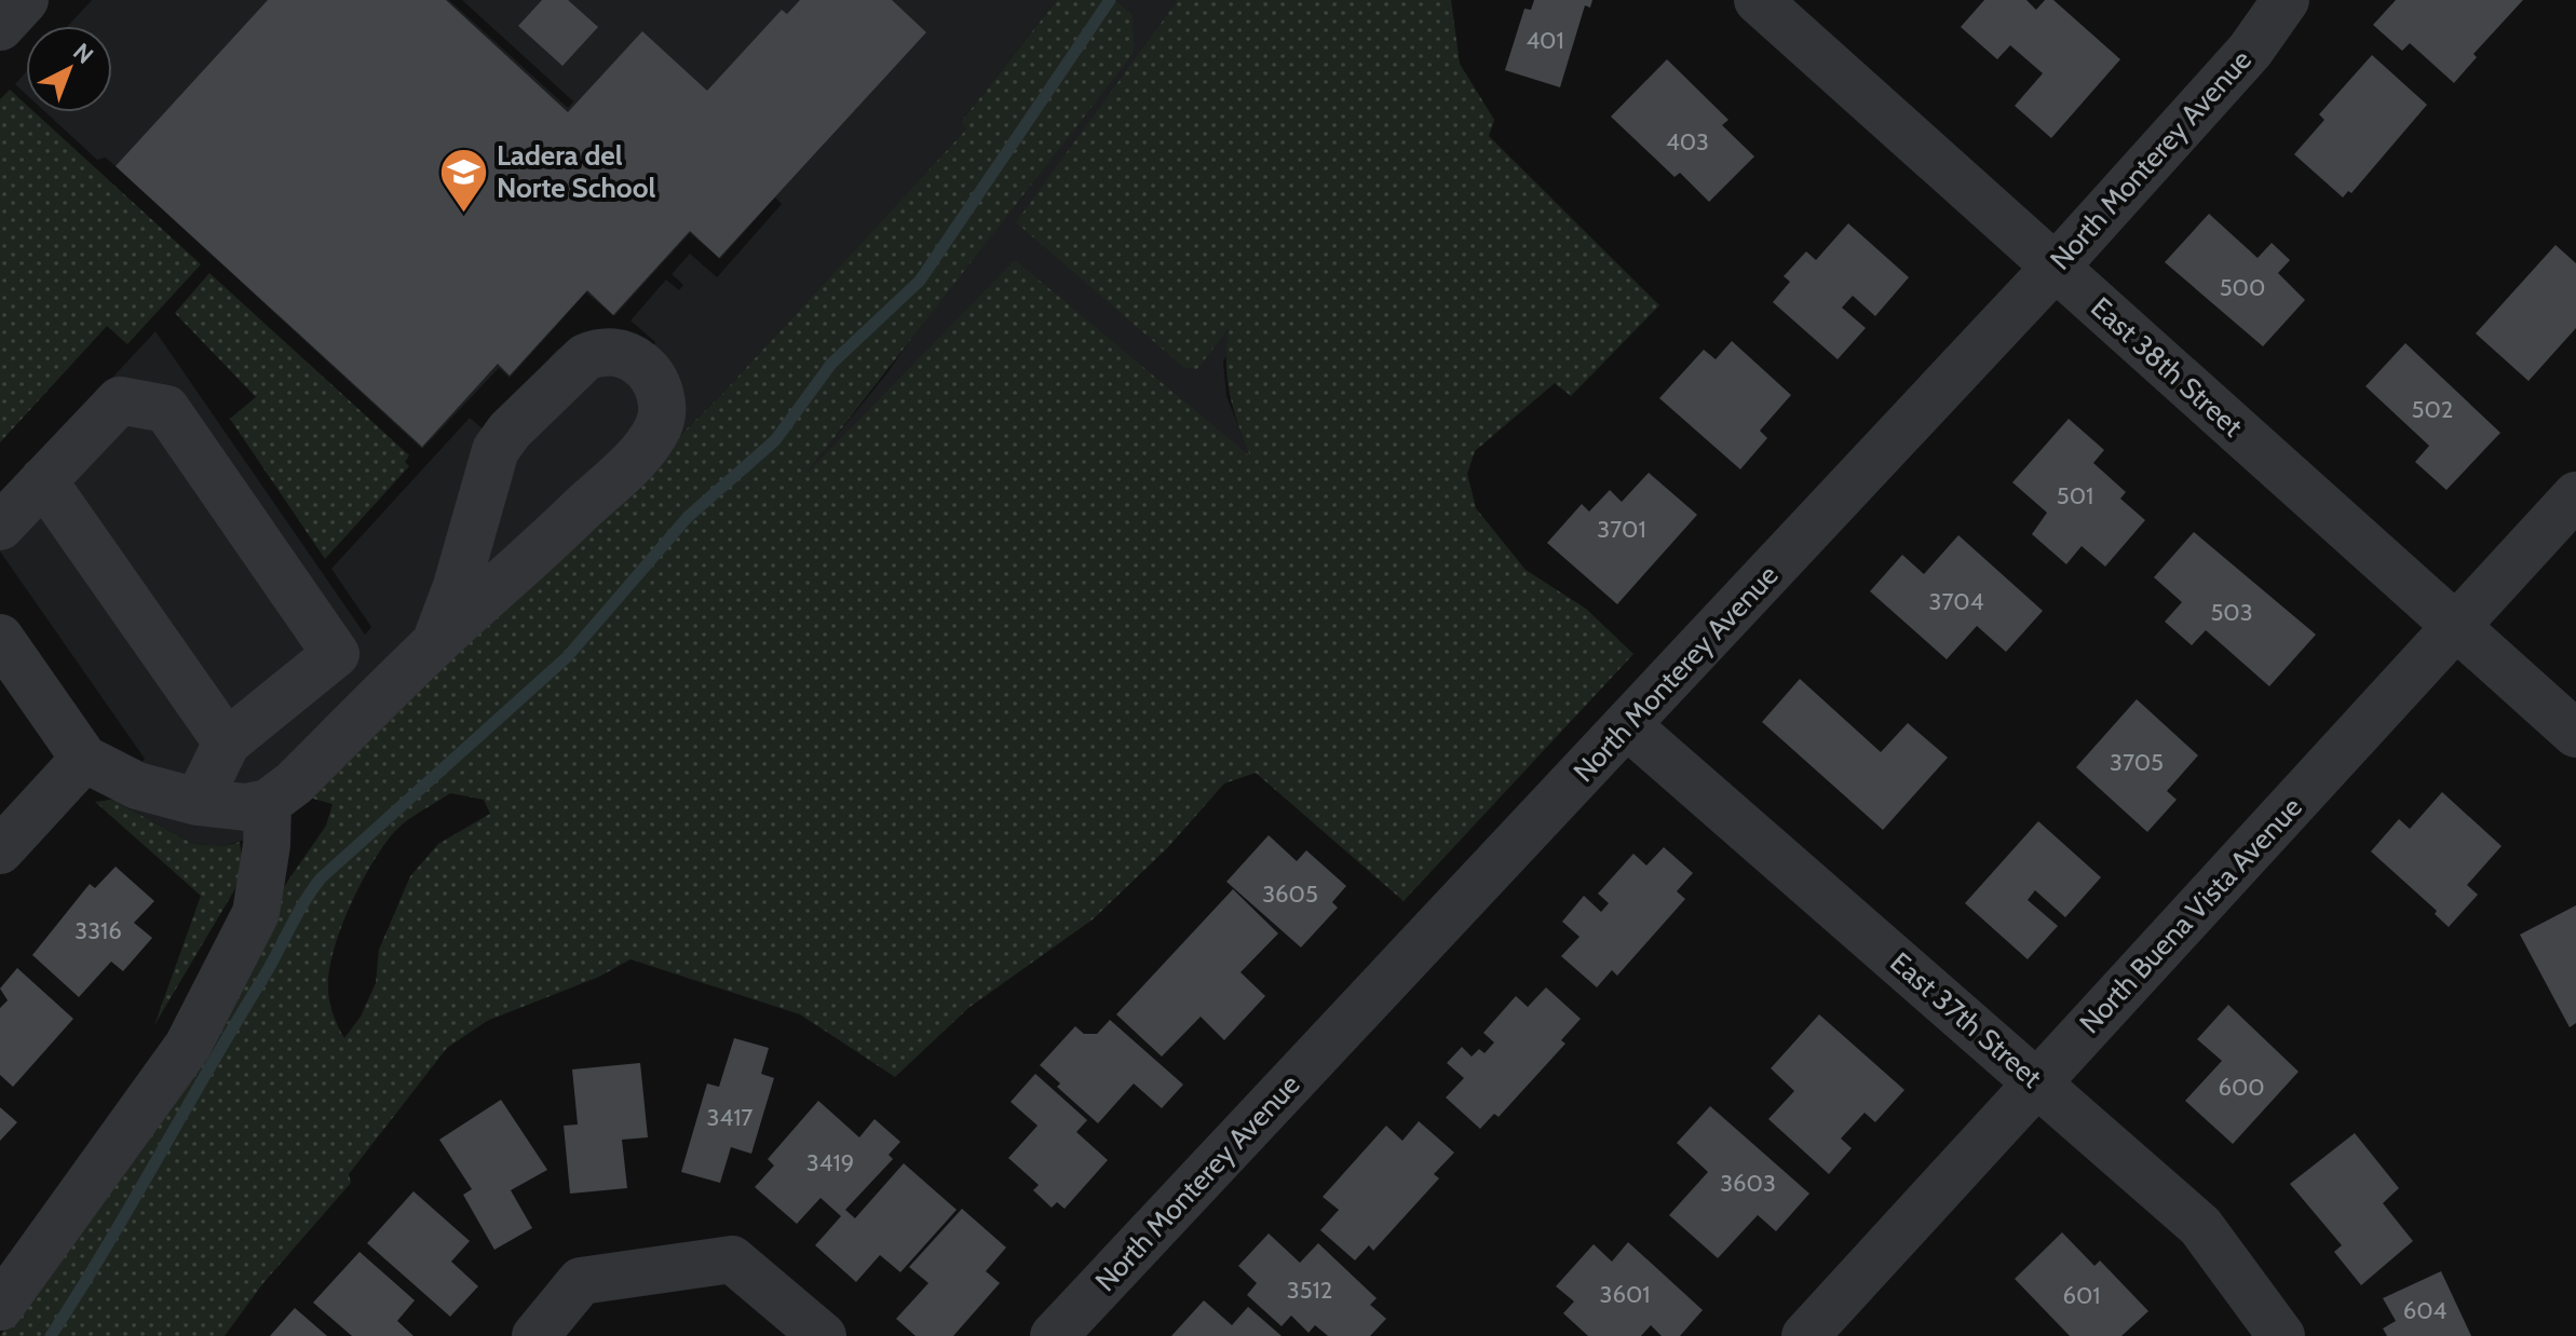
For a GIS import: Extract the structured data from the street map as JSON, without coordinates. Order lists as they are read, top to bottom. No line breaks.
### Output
{"streets":{"street":["North Monterey Avenue","East 38th Street","North Buena Vista Avenue","East 37th Street"]},"crossings":[["North Monterey Avenue","East 38th Street"],["North Monterey Avenue","East 37th Street"],["East 38th Street","North Buena Vista Avenue"],["North Buena Vista Avenue","East 37th Street"]],"places":{"school or university":["Ladera del Norte School"]},"house_numbers":["401","403","500","502","501","3701","3704","503","3705","3605","3316","600","3417","3419","3603","3512","3601","601","604"],"north":"top right"}
